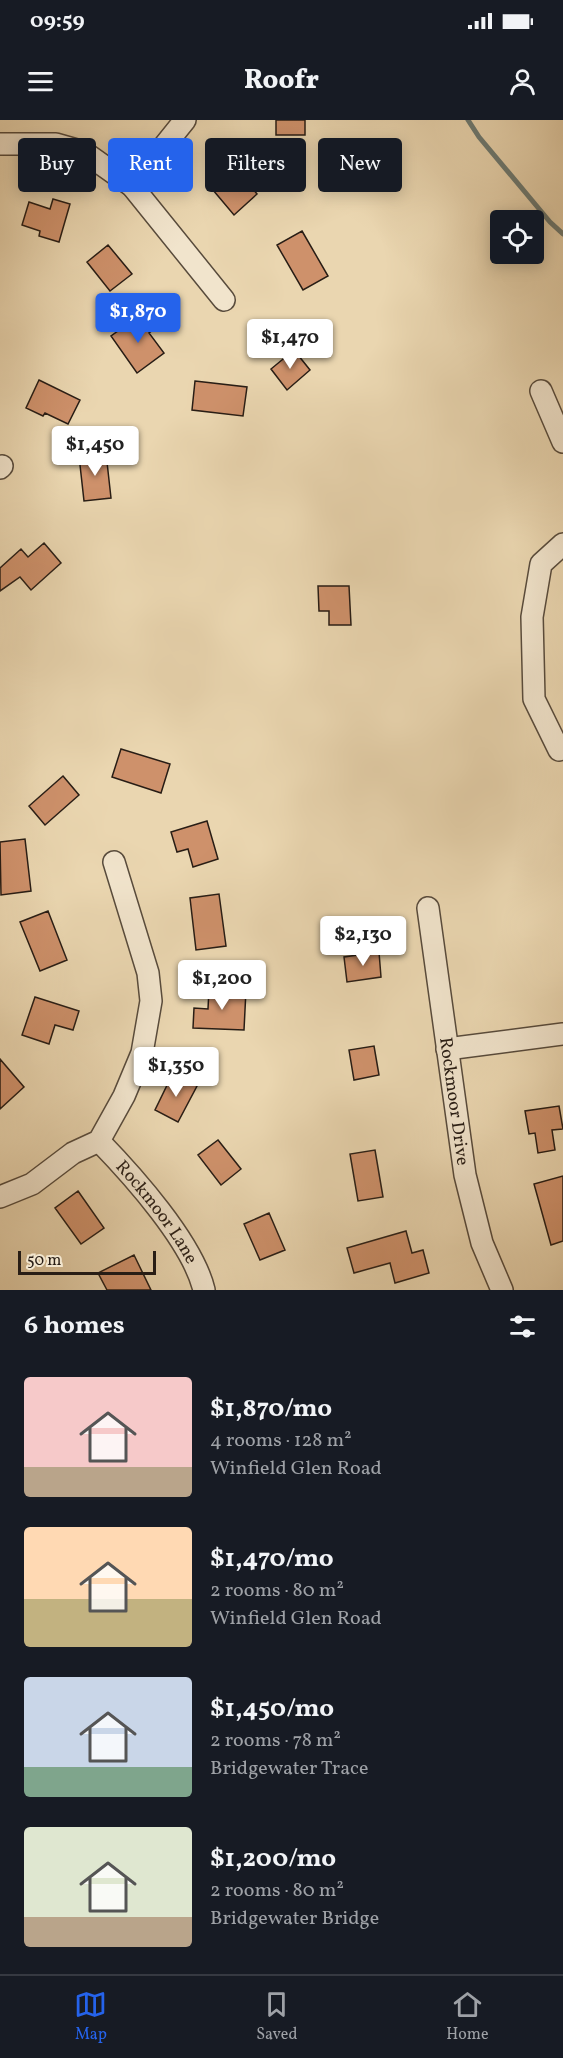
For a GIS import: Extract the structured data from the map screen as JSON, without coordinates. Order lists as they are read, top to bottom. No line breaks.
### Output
{"streets":{"street":["Rockmoor Drive","Rockmoor Lane"]},"scale_bar":"50 m","page":{"status":"09:59","header":"Roofr","chip":["Buy","Rent","Filters","New"],"price":["$1,870","$1,470","$1,450","$2,130","$1,200","$1,350"],"scale":"50 m","heading":"6 homes","list":[{"name":"$1,870/mo","note":"4 rooms · 128 m² · Winfield Glen Road"},{"name":"$1,470/mo","note":"2 rooms · 80 m² · Winfield Glen Road"},{"name":"$1,450/mo","note":"2 rooms · 78 m² · Bridgewater Trace"},{"name":"$1,200/mo","note":"2 rooms · 80 m² · Bridgewater Bridge"}],"tabs":["Map","Saved","Home"]}}
